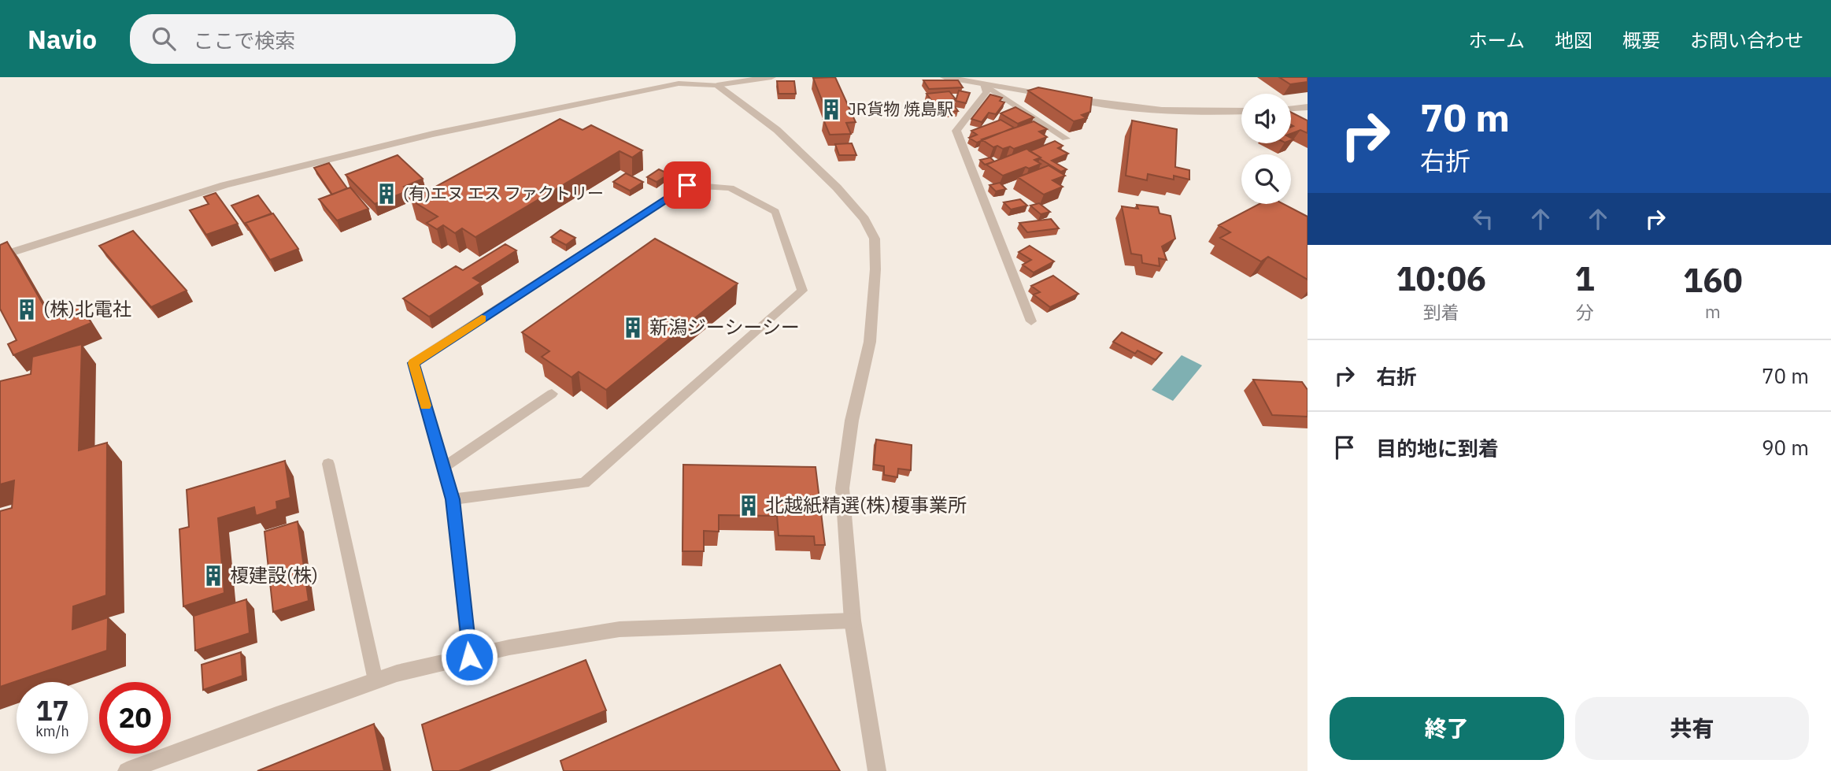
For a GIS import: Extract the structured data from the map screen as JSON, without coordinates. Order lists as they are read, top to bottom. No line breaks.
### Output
{"places":{"building":["JR貨物 焼島駅","(有)エヌ エス ファクトリー","(株)北電社","新潟ジーシーシー","北越紙精選(株)榎事業所","榎建設(株)"]},"page":{"header":"Navio","search":"ここで検索","nav":["ホーム","地図","概要","お問い合わせ"],"turn":["70 m","右折"],"eta":["10:06","到着","1","分","160","m"],"list":[{"name":"右折","value":"70 m"},{"name":"目的地に到着","value":"90 m"}],"speed":"17 km/h","limit":"20","buttons":["終了","共有"]}}
